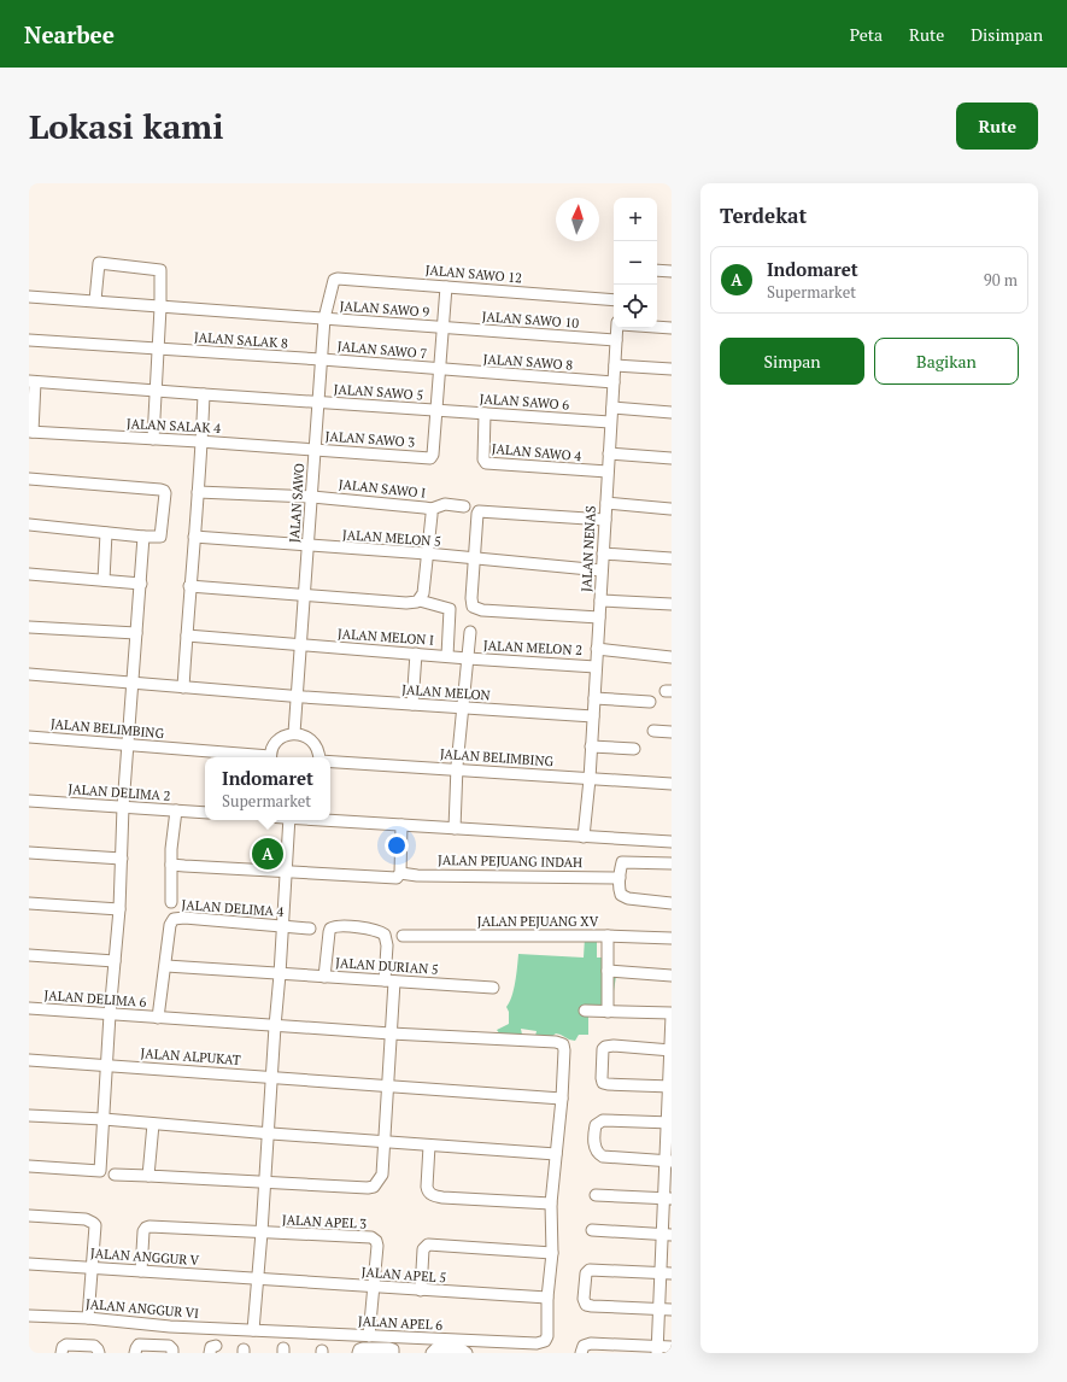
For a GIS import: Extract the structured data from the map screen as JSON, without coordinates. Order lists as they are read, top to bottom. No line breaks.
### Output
{"streets":{"street":["JALAN SAWO 12","JALAN SAWO 9","JALAN SAWO 10","JALAN SALAK 8","JALAN SAWO 7","JALAN SAWO 8","JALAN SAWO 5","JALAN SAWO 6","JALAN SALAK 4","JALAN SAWO 3","JALAN SAWO 4","JALAN SAWO I","JALAN SAWO","JALAN MELON 5","JALAN NENAS","JALAN MELON I","JALAN MELON 2","JALAN MELON","JALAN BELIMBING","JALAN DELIMA 2","JALAN PEJUANG INDAH","JALAN DELIMA 4","JALAN PEJUANG XV","JALAN DURIAN 5","JALAN DELIMA 6","JALAN ALPUKAT","JALAN APEL 3","JALAN ANGGUR V","JALAN APEL 5","JALAN ANGGUR VI","JALAN APEL 6"]},"crossings":[["JALAN SAWO 12","JALAN SAWO"],["JALAN SAWO 9","JALAN SAWO 10"],["JALAN SAWO 9","JALAN SAWO"],["JALAN SAWO 10","JALAN NENAS"],["JALAN SALAK 8","JALAN SAWO 7"],["JALAN SALAK 8","JALAN SAWO"],["JALAN SAWO 7","JALAN SAWO 8"],["JALAN SAWO 7","JALAN SAWO"],["JALAN SAWO 8","JALAN NENAS"],["JALAN SAWO 5","JALAN SAWO 6"],["JALAN SAWO 5","JALAN SAWO 3"],["JALAN SAWO 5","JALAN SAWO"],["JALAN SAWO 6","JALAN SAWO 3"],["JALAN SAWO 6","JALAN SAWO 4"],["JALAN SAWO 6","JALAN NENAS"],["JALAN SALAK 4","JALAN SAWO 3"],["JALAN SALAK 4","JALAN SAWO"],["JALAN SAWO 3","JALAN SAWO"],["JALAN SAWO 4","JALAN NENAS"],["JALAN SAWO I","JALAN SAWO"],["JALAN SAWO I","JALAN MELON 5"],["JALAN SAWO","JALAN MELON 5"],["JALAN SAWO","JALAN MELON I"],["JALAN SAWO","JALAN MELON"],["JALAN MELON 5","JALAN NENAS"],["JALAN NENAS","JALAN MELON 2"],["JALAN NENAS","JALAN MELON"],["JALAN NENAS","JALAN BELIMBING"],["JALAN MELON I","JALAN MELON 2"],["JALAN DELIMA 4","JALAN DURIAN 5"],["JALAN DELIMA 4","JALAN DELIMA 6"],["JALAN DURIAN 5","JALAN DELIMA 6"],["JALAN DELIMA 6","JALAN ALPUKAT"],["JALAN APEL 3","JALAN APEL 5"],["JALAN APEL 3","JALAN APEL 6"],["JALAN ANGGUR V","JALAN APEL 5"],["JALAN APEL 5","JALAN APEL 6"],["JALAN ANGGUR VI","JALAN APEL 6"]],"north":"top","page":{"header":"Nearbee","nav":["Peta","Rute","Disimpan"],"buttons":["Rute",["Simpan","Bagikan"]],"title":"Lokasi kami","heading":"Terdekat","map_buttons":["+","−"],"list":[{"mark":"A","name":"Indomaret","note":"Supermarket","value":"90 m"}],"popup":["Indomaret","Supermarket"],"pins":"A"}}
